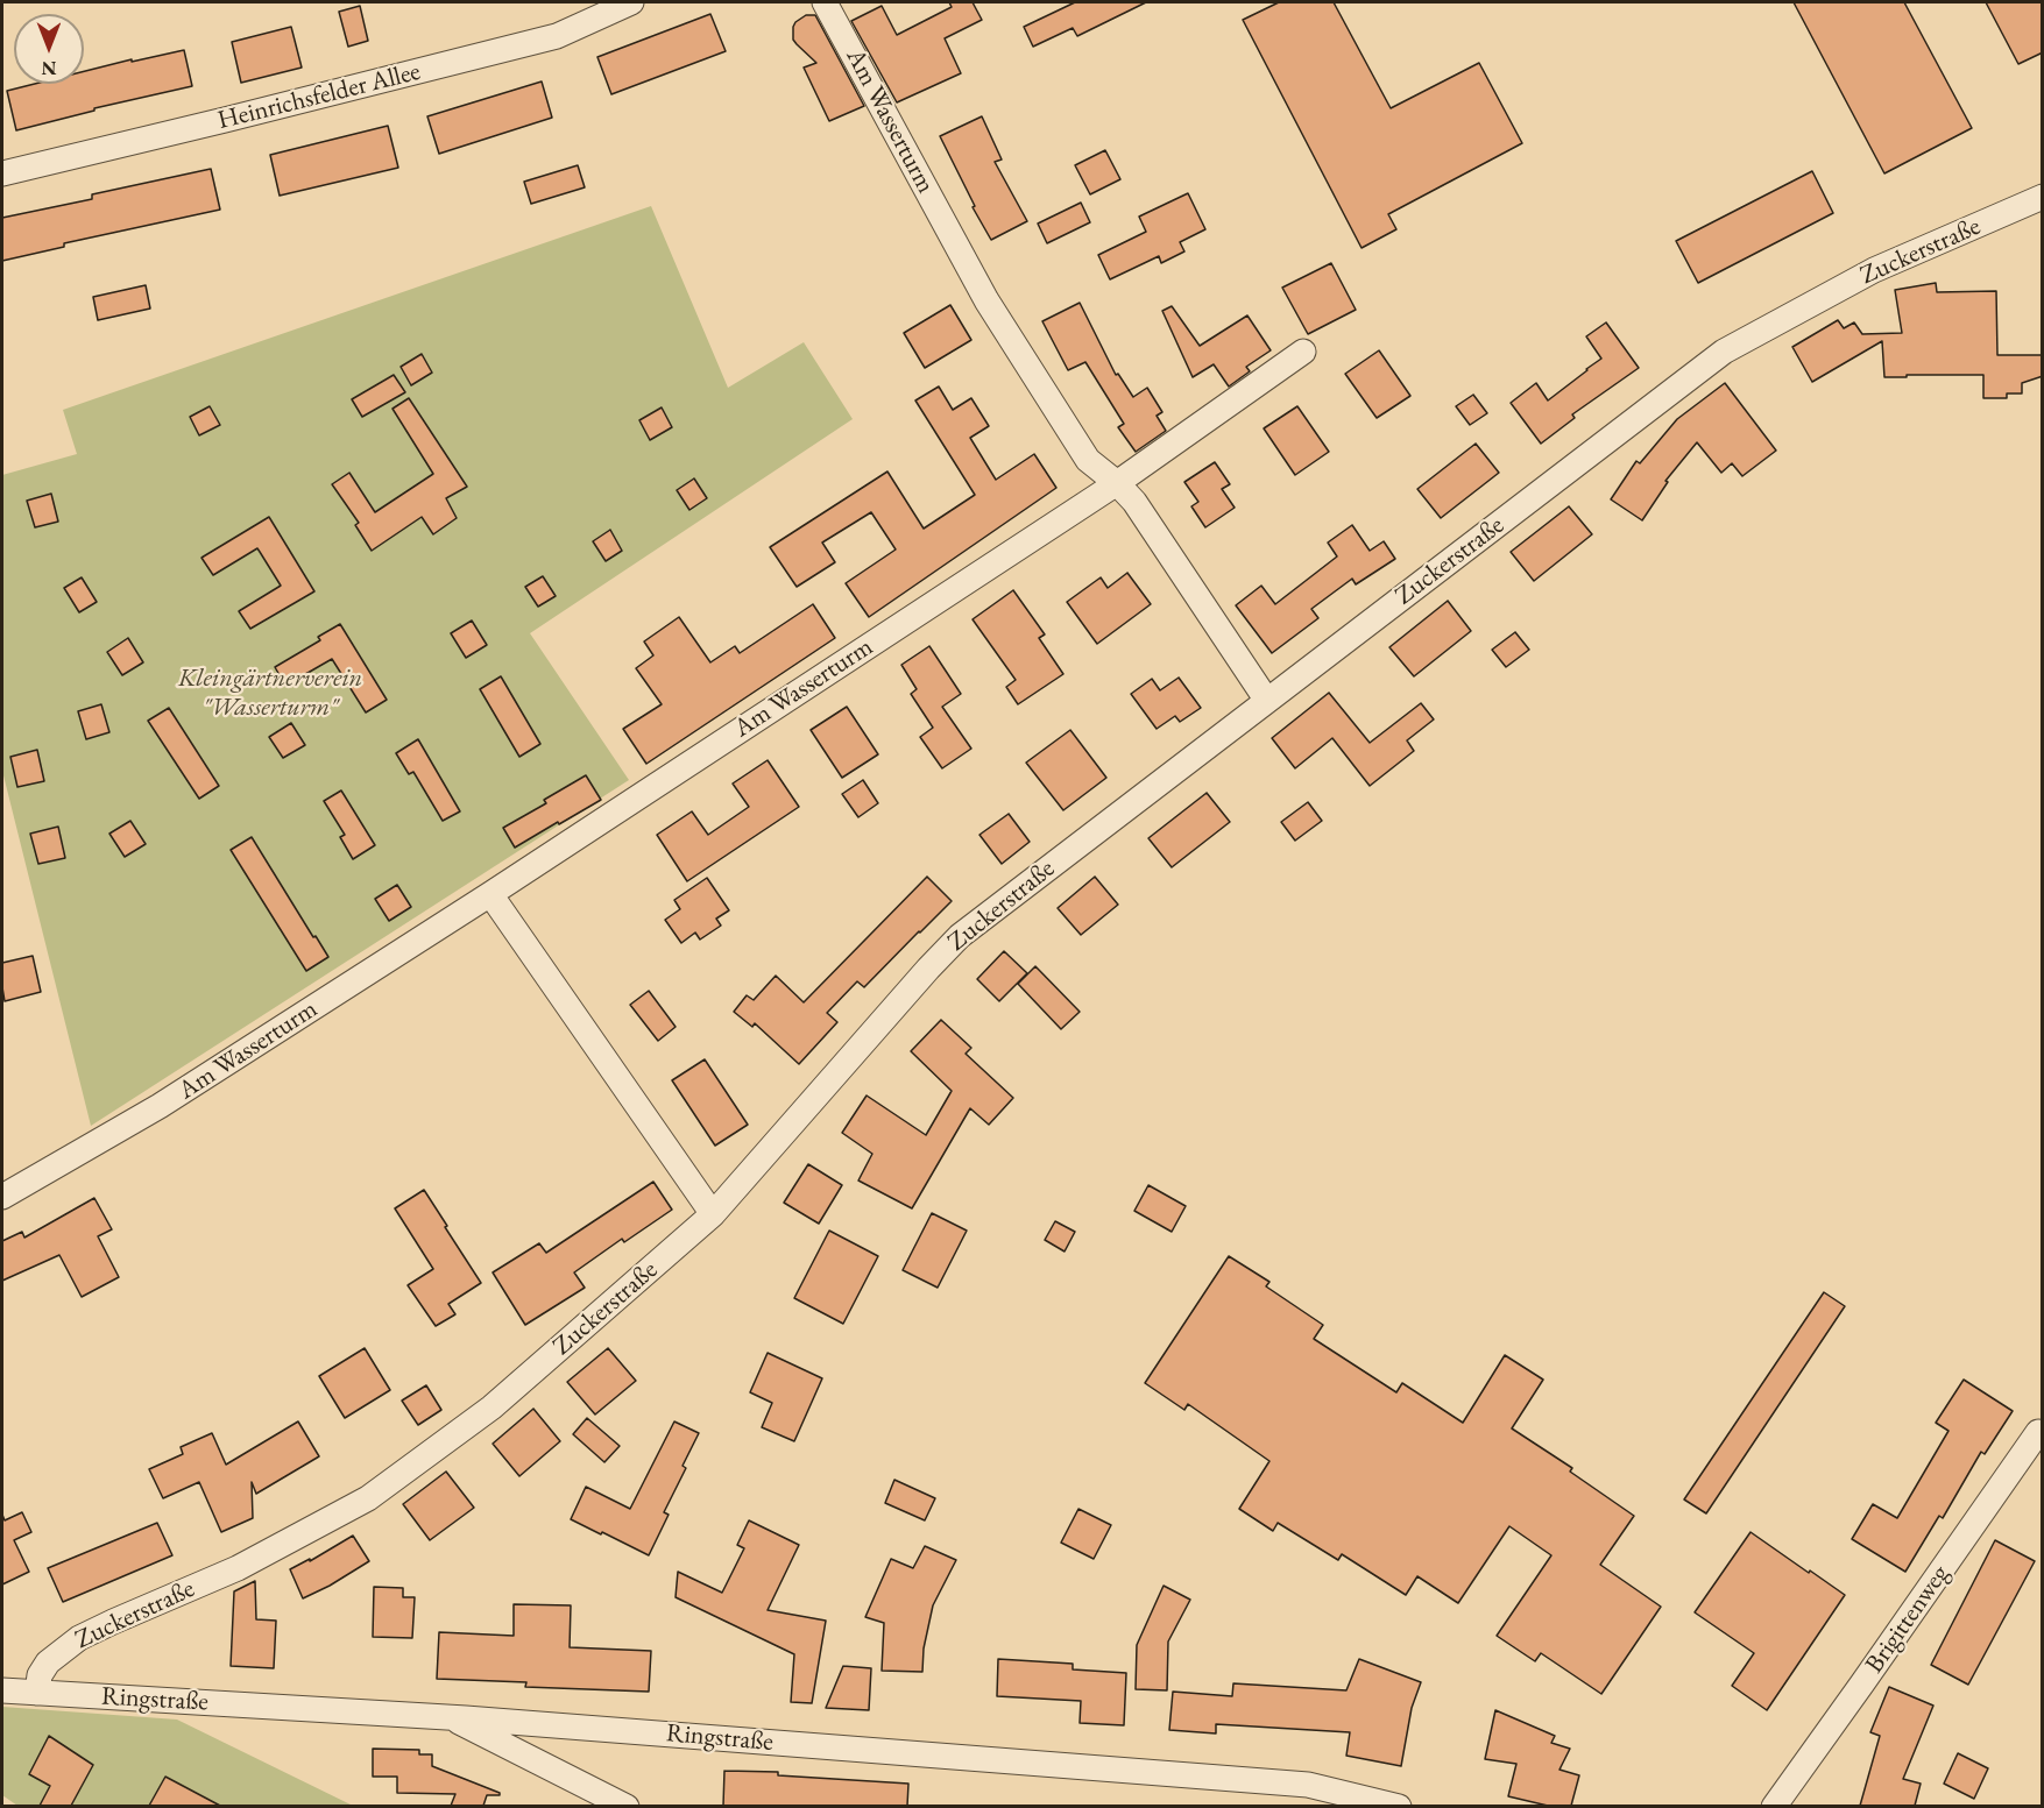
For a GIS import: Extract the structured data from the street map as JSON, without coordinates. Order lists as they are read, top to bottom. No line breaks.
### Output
{"streets":{"street":["Heinrichsfelder Allee","Am Wasserturm","Zuckerstraße","Brigittenweg","Ringstraße"]},"crossings":[["Am Wasserturm","Zuckerstraße"],["Zuckerstraße","Ringstraße"]],"parks":["Kleingärtnerverein \"Wasserturm\""],"north":"bottom"}
